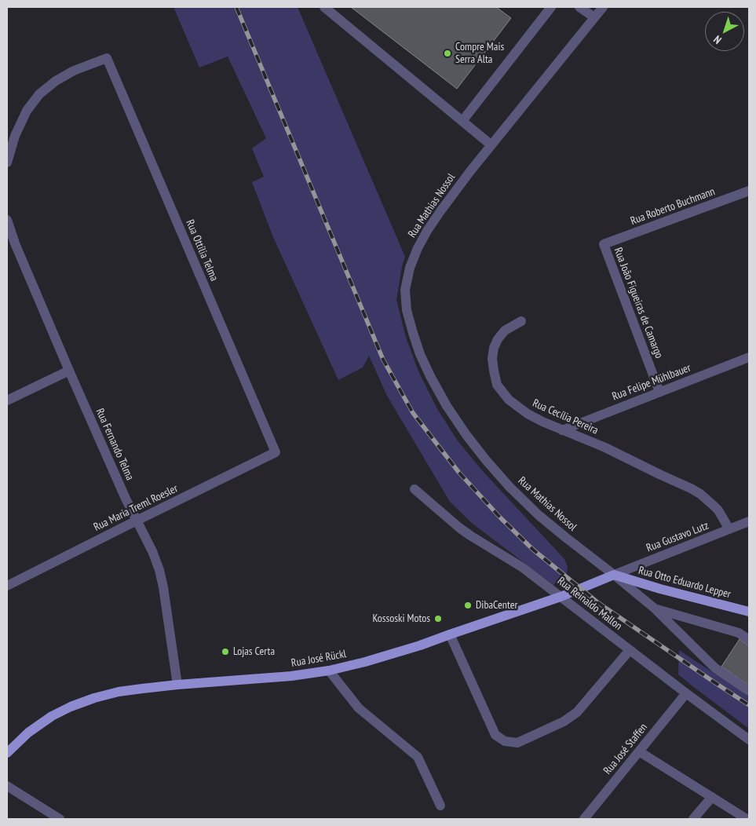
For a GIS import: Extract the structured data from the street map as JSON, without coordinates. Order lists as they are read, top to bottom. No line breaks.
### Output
{"streets":{"main road":["Rua Otto Eduardo Lepper","Rua José Rückl"],"street":["Rua Mathias Nossol","Rua Roberto Buchmann","Rua Ottília Telma","Rua João Figueiras de Camargo","Rua Felipe Mühlbauer","Rua Cecília Pereira","Rua Fernando Telma","Rua Maria Treml Roesler","Rua Gustavo Lutz","Rua Reinaldo Mallon","Rua José Staffen"]},"crossings":[["Rua Mathias Nossol","Rua Gustavo Lutz"],["Rua Mathias Nossol","Rua Otto Eduardo Lepper"],["Rua Mathias Nossol","Rua José Rückl"],["Rua Roberto Buchmann","Rua João Figueiras de Camargo"],["Rua Ottília Telma","Rua Maria Treml Roesler"],["Rua João Figueiras de Camargo","Rua Felipe Mühlbauer"],["Rua Felipe Mühlbauer","Rua Cecília Pereira"],["Rua Cecília Pereira","Rua Gustavo Lutz"],["Rua Fernando Telma","Rua Maria Treml Roesler"],["Rua Fernando Telma","Rua José Rückl"],["Rua Gustavo Lutz","Rua Otto Eduardo Lepper"],["Rua Gustavo Lutz","Rua José Rückl"],["Rua Otto Eduardo Lepper","Rua José Rückl"],["Rua Reinaldo Mallon","Rua José Rückl"],["Rua Reinaldo Mallon","Rua José Staffen"]],"places":["Compre Mais Serra Alta","DibaCenter","Kossoski Motos","Lojas Certa"],"north":"bottom left"}
